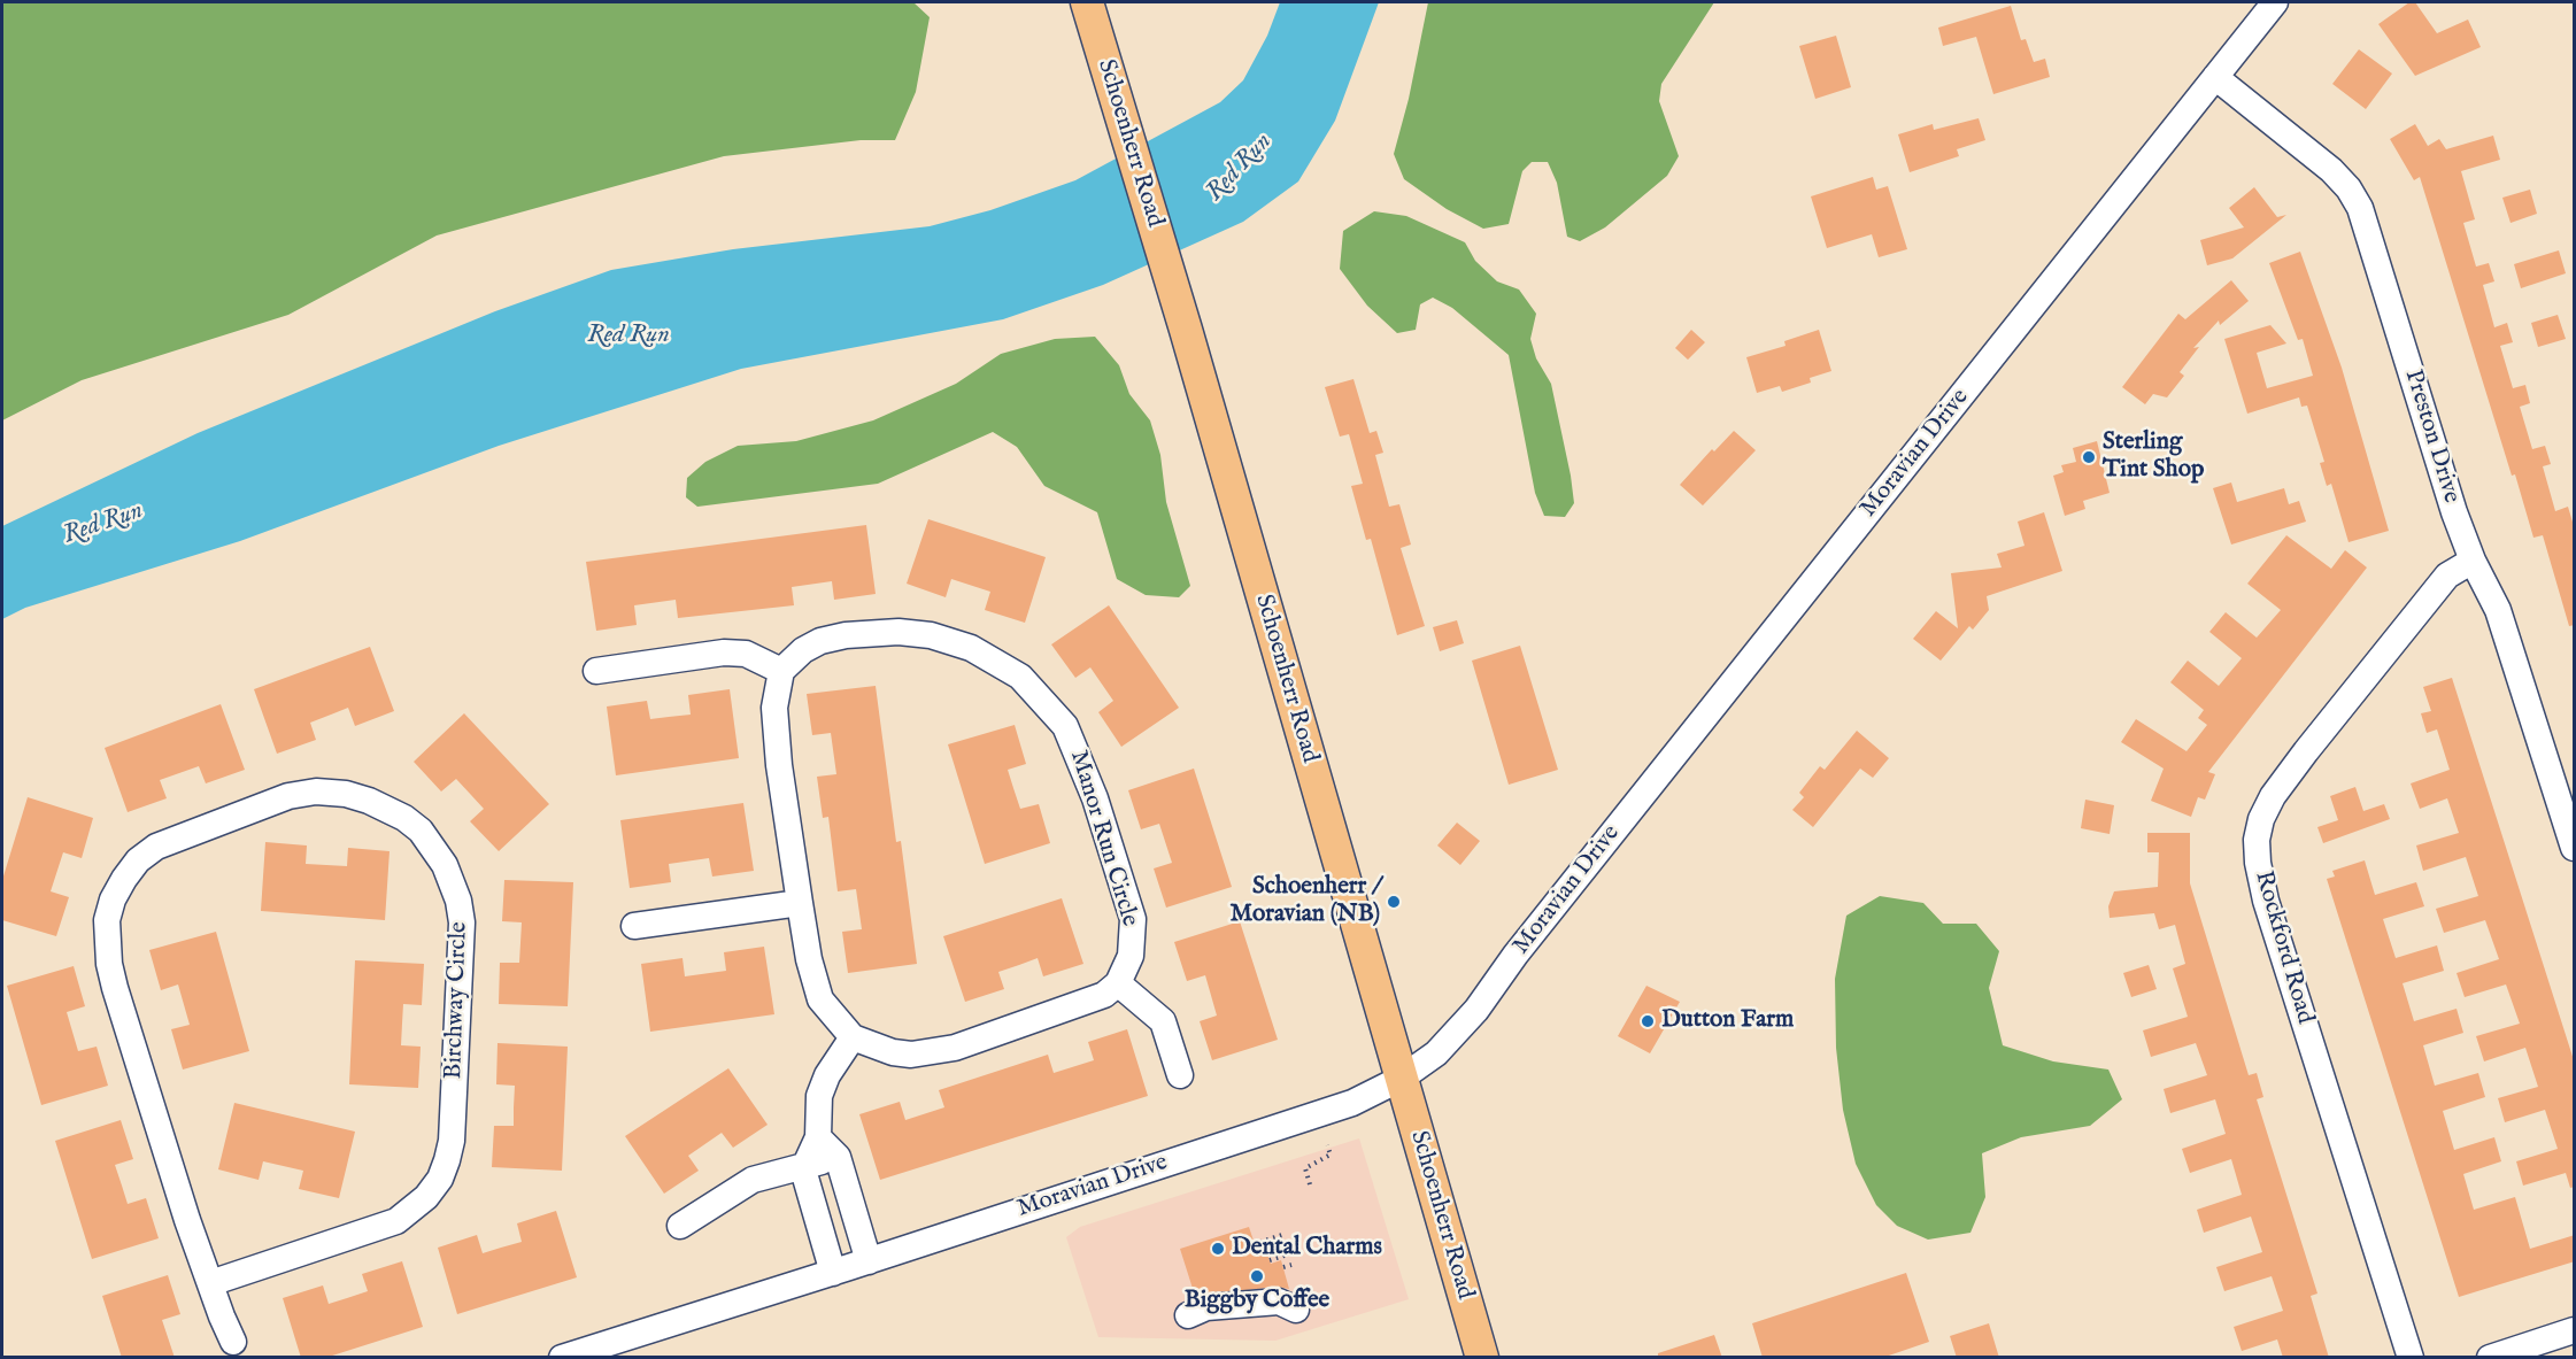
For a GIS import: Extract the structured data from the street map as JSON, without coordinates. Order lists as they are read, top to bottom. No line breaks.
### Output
{"streets":{"main road":["Schoenherr Road"],"street":["Preston Drive","Moravian Drive","Manor Run Circle","Rockford Road","Birchway Circle"]},"crossings":[["Schoenherr Road","Moravian Drive"],["Preston Drive","Moravian Drive"],["Preston Drive","Rockford Road"]],"water":["Red Run"],"places":["Sterling Tint Shop","Schoenherr / Moravian (NB)","Dutton Farm","Dental Charms","Biggby Coffee"]}
